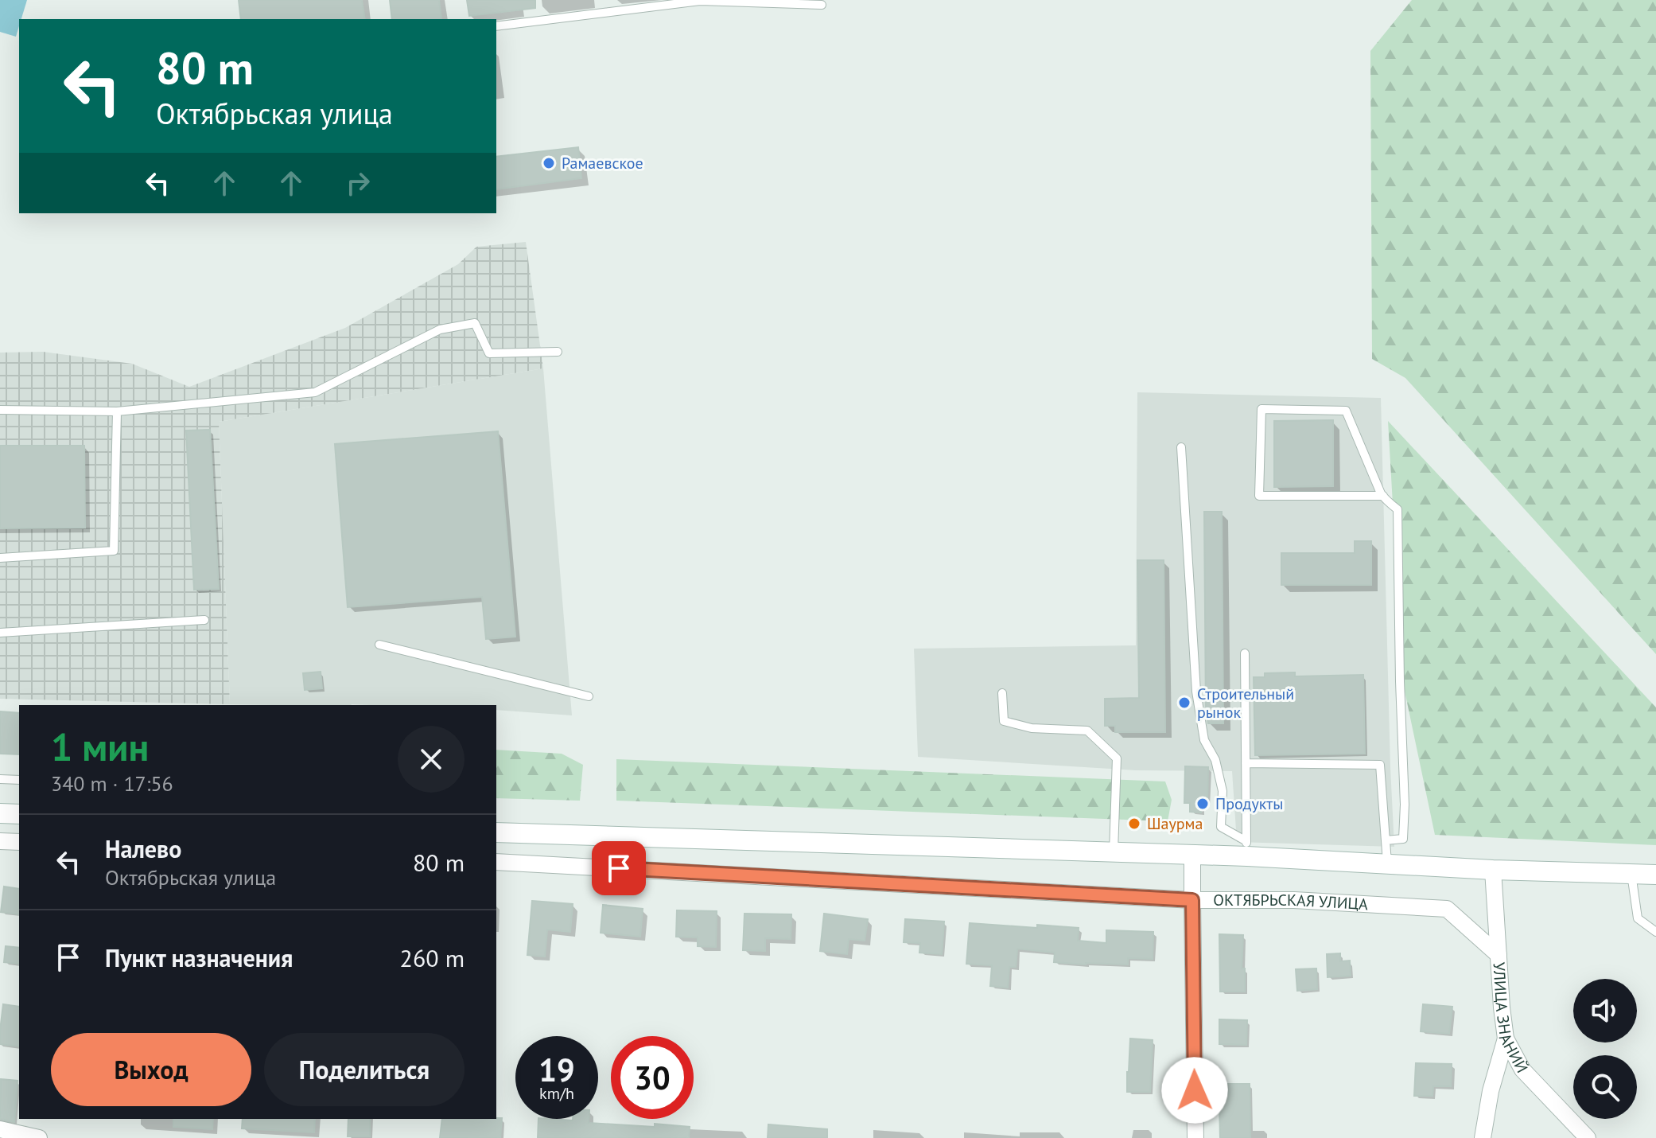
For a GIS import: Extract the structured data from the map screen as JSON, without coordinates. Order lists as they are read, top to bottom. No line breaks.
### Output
{"streets":{"street":["ОКТЯБРЬСКАЯ УЛИЦА","УЛИЦА ЗНАНИЙ"]},"crossings":[["ОКТЯБРЬСКАЯ УЛИЦА","УЛИЦА ЗНАНИЙ"]],"places":["Рамаевское","Строительный рынок","Продукты","Шаурма"],"page":{"turn":["80 m","Октябрьская улица"],"heading":["1 мин","340 m · 17:56"],"list":[{"name":"Налево","note":"Октябрьская улица","value":"80 m"},{"name":"Пункт назначения","value":"260 m"}],"buttons":["Выход","Поделиться"],"speed":"19 km/h","limit":"30"}}
